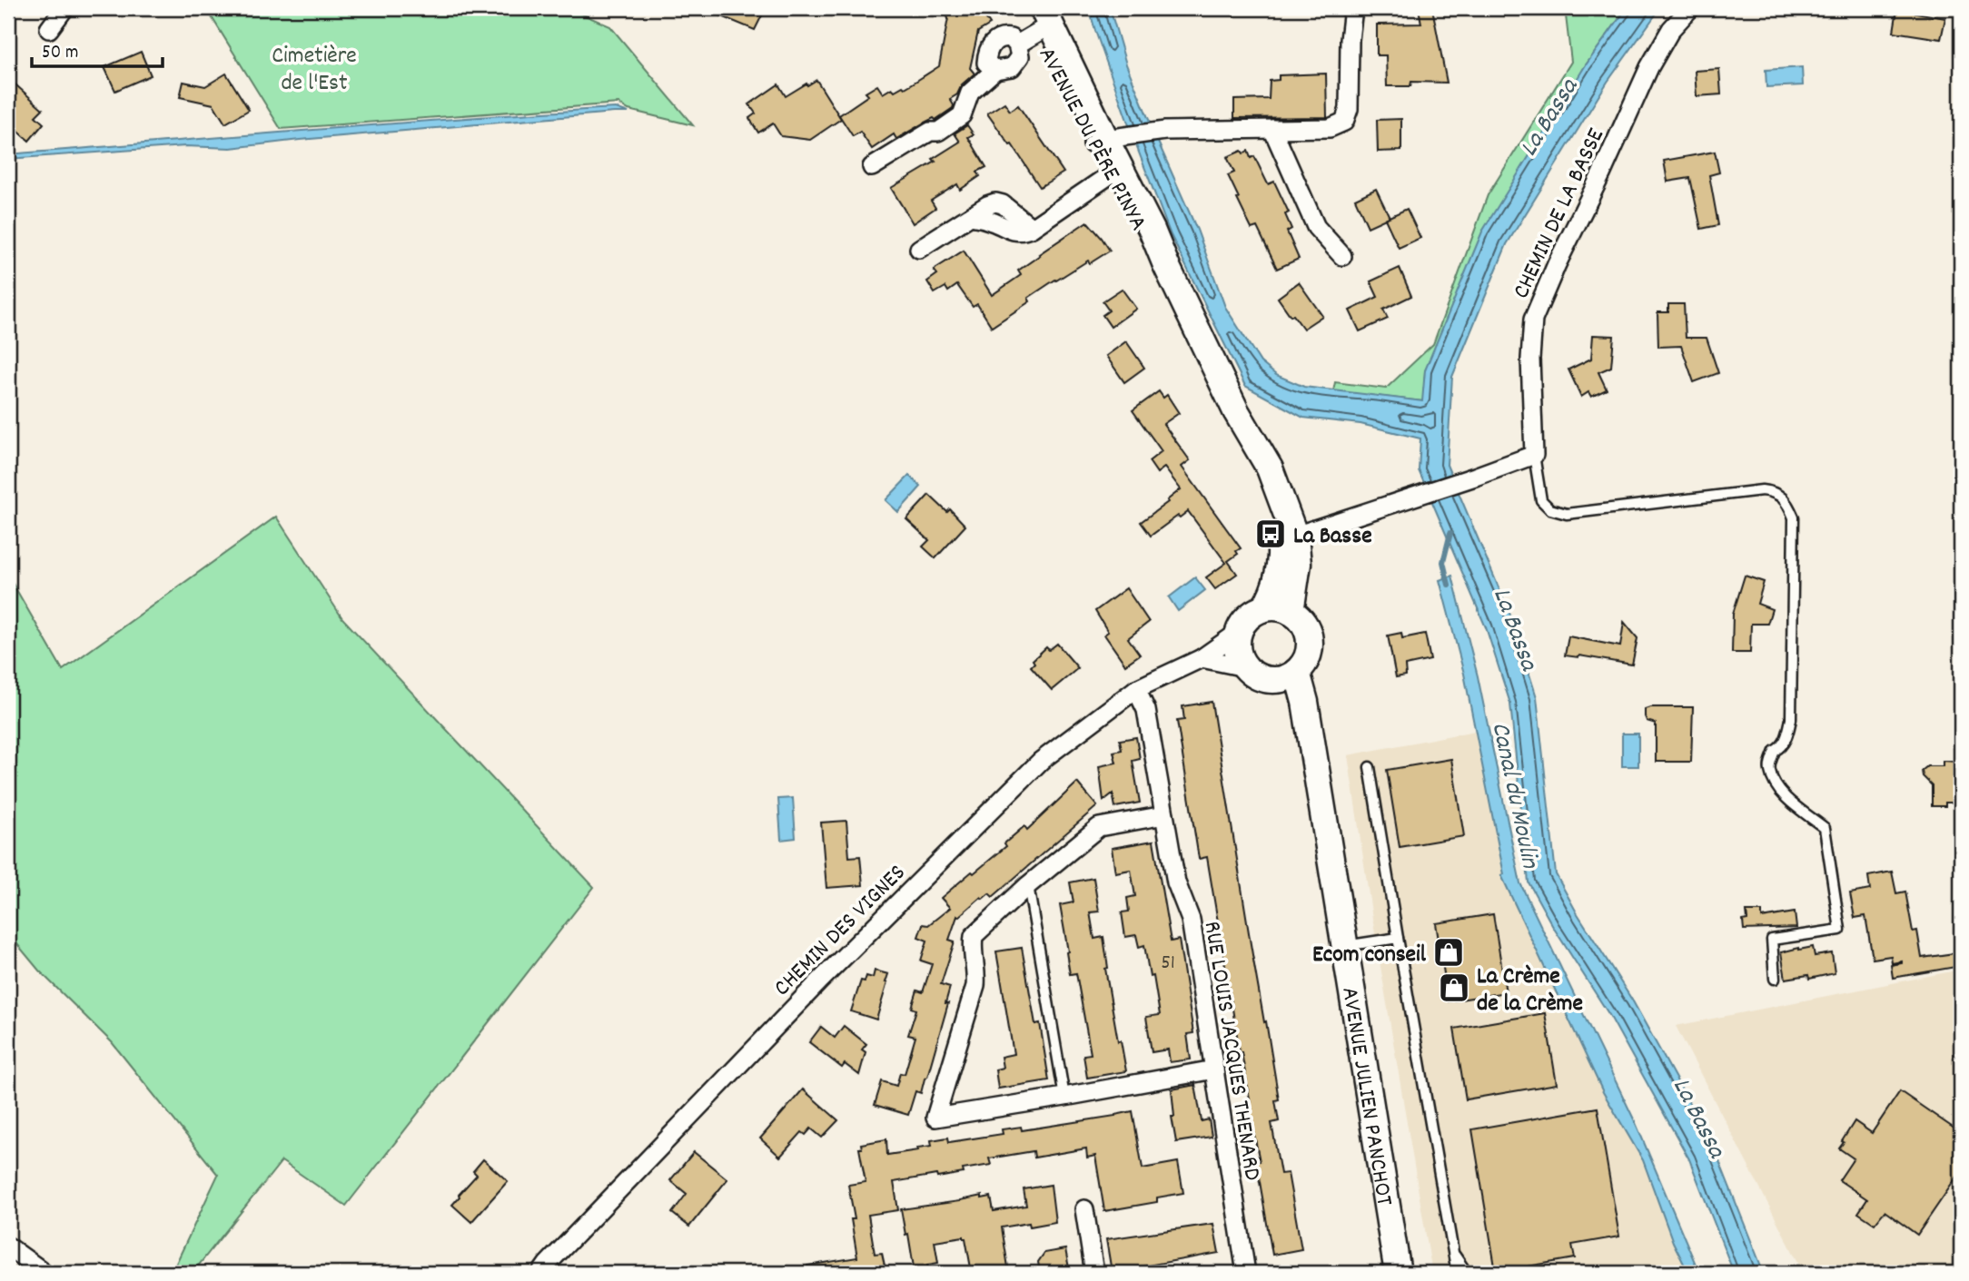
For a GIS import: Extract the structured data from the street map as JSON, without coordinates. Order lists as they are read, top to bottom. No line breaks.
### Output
{"streets":{"main road":["AVENUE DU PÈRE PINYA","AVENUE JULIEN PANCHOT"],"street":["CHEMIN DE LA BASSE","CHEMIN DES VIGNES","RUE LOUIS JACQUES THENARD"]},"crossings":[["AVENUE DU PÈRE PINYA","CHEMIN DES VIGNES"],["AVENUE DU PÈRE PINYA","AVENUE JULIEN PANCHOT"],["CHEMIN DES VIGNES","RUE LOUIS JACQUES THENARD"],["CHEMIN DES VIGNES","AVENUE JULIEN PANCHOT"]],"water":["La Bassa","Canal du Moulin"],"parks":["Cimetière de l'Est"],"places":{"bus stop":["La Basse"],"shop":["Ecom conseil","La Crème de la Crème"]},"house_numbers":["51"],"scale_bar":"50 m"}
